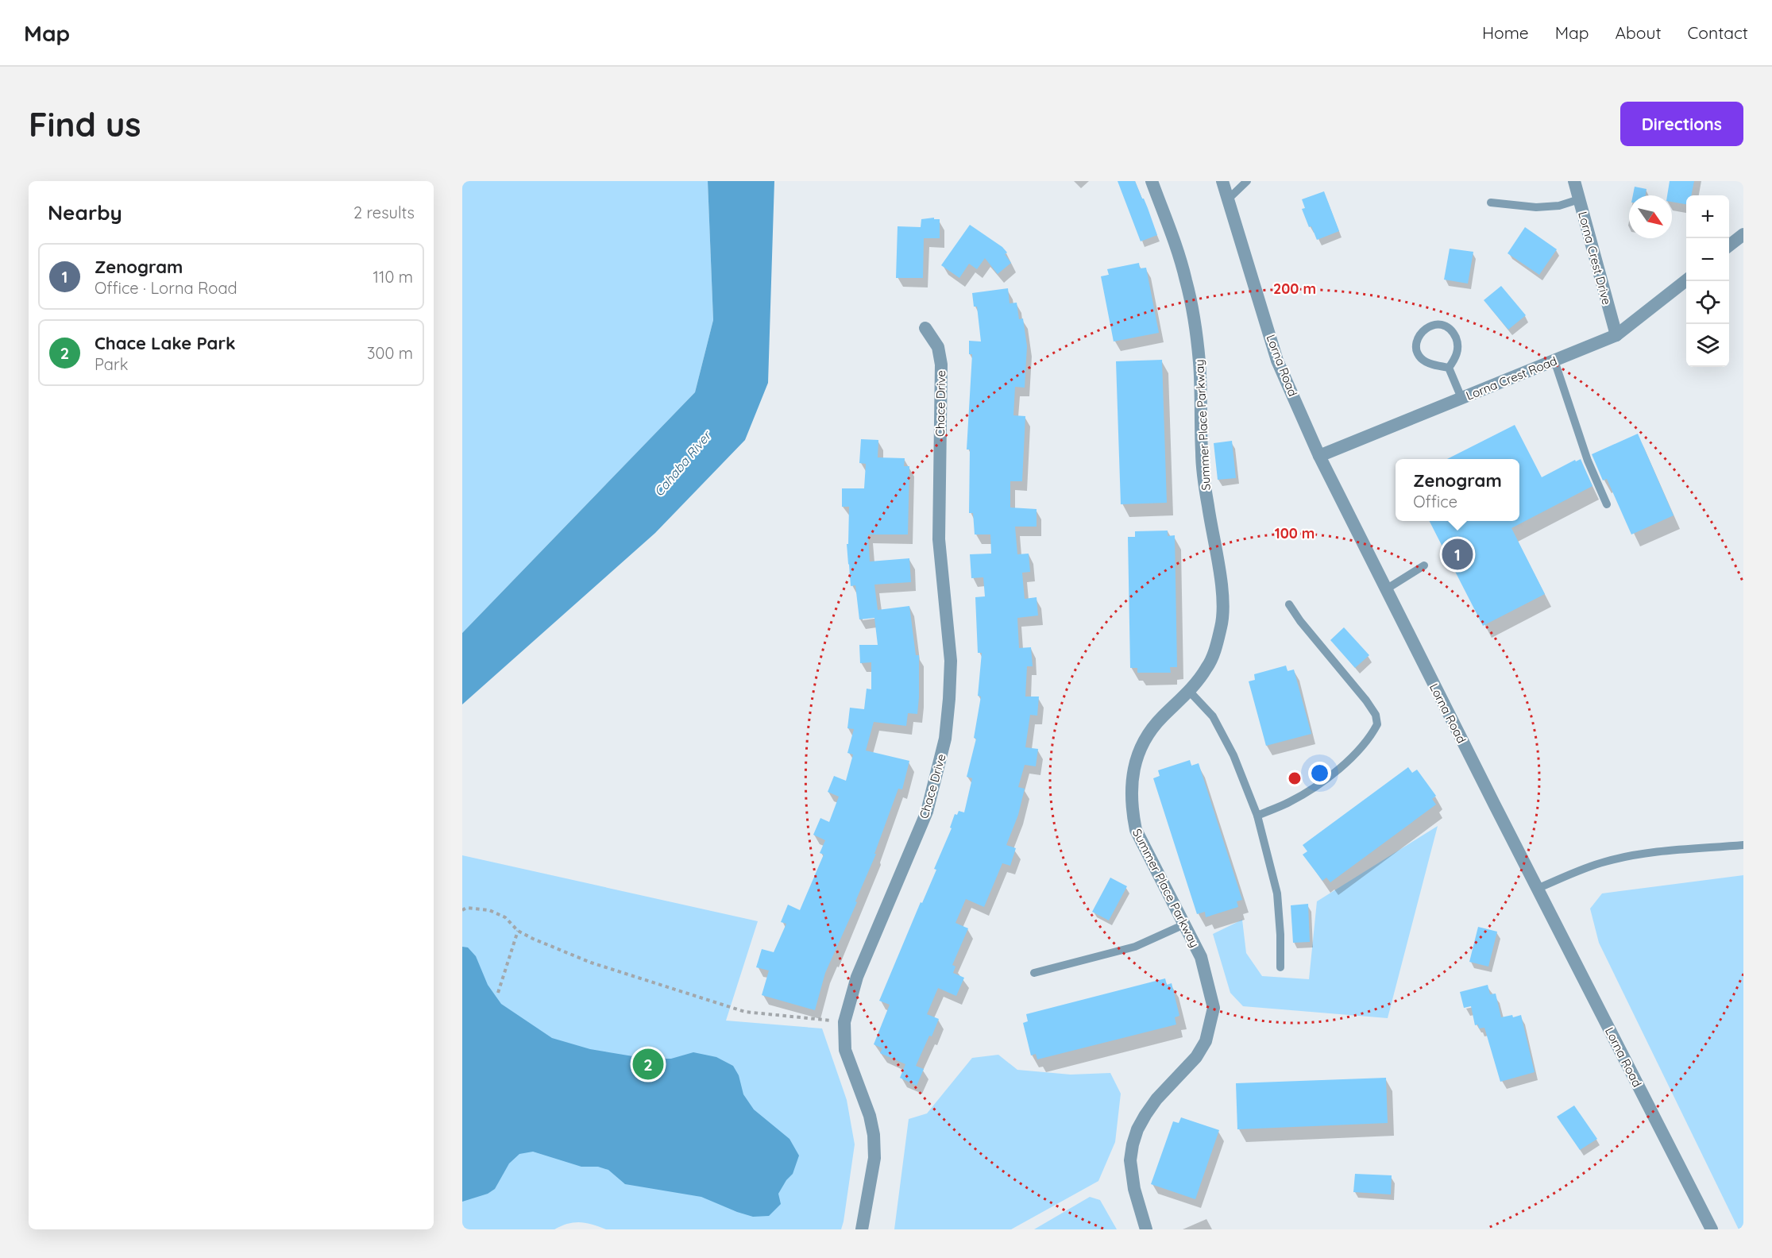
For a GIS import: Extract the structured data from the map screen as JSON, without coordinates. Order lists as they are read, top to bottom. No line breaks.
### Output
{"streets":{"street":["Lorna Crest Drive","Lorna Road","Lorna Crest Road","Chace Drive","Summer Place Parkway"]},"crossings":[["Lorna Crest Drive","Lorna Crest Road"],["Lorna Road","Lorna Crest Road"]],"water":["Cahaba River"],"north":"bottom right","page":{"header":"Map","nav":["Home","Map","About","Contact"],"buttons":"Directions","title":"Find us","heading":["Nearby","2 results"],"map_buttons":["+","−"],"list":[{"mark":"1","name":"Zenogram","note":"Office · Lorna Road","value":"110 m"},{"mark":"2","name":"Chace Lake Park","note":"Park","value":"300 m"}],"popup":["Zenogram","Office"],"pins":["1","2"]},"rings":["200 m","100 m"]}
